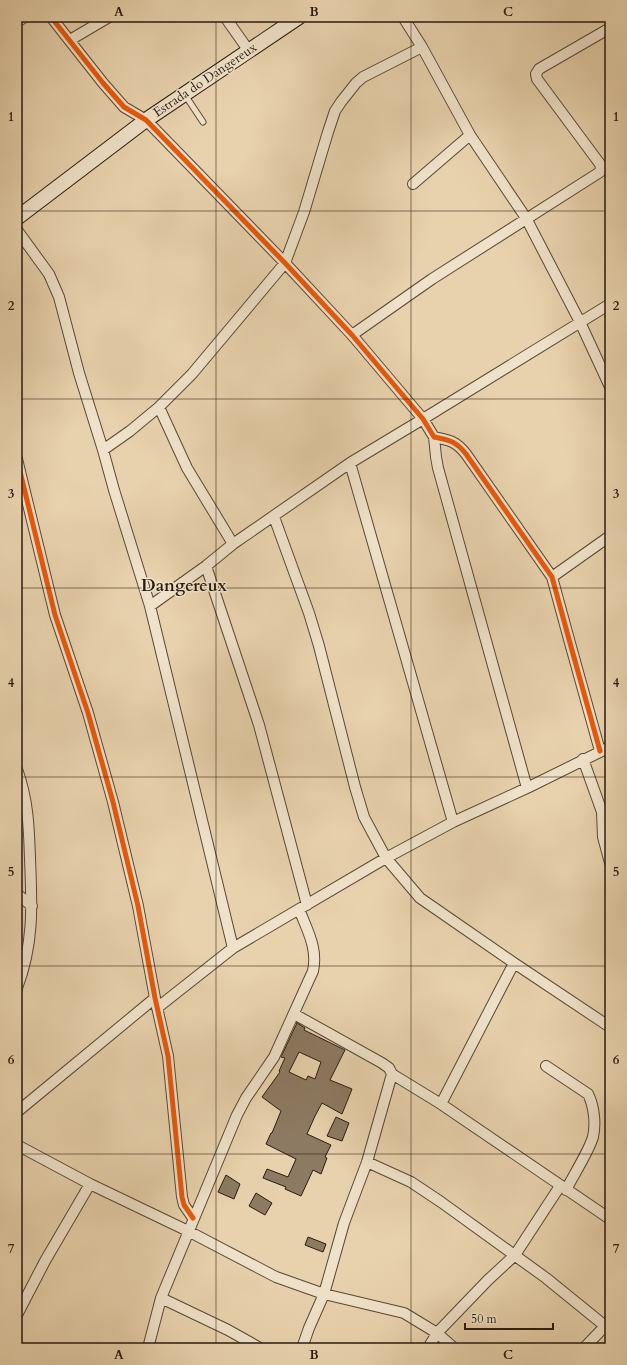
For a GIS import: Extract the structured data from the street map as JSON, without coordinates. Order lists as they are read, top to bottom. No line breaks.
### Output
{"streets":{"main road":["Estrada do Dangereux"]},"districts":["Dangereux"],"scale_bar":"50 m","grid":{"columns":["A","B","C"],"rows":["1","2","3","4","5","6","7"]}}
